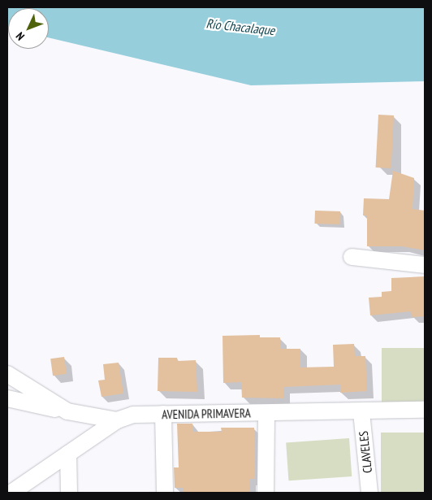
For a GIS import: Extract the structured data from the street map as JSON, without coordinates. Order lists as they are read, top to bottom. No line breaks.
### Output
{"streets":{"street":["AVENIDA PRIMAVERA","CLAVELES"]},"crossings":[["AVENIDA PRIMAVERA","CLAVELES"]],"water":["Río Chacalaque"],"north":"bottom left"}
